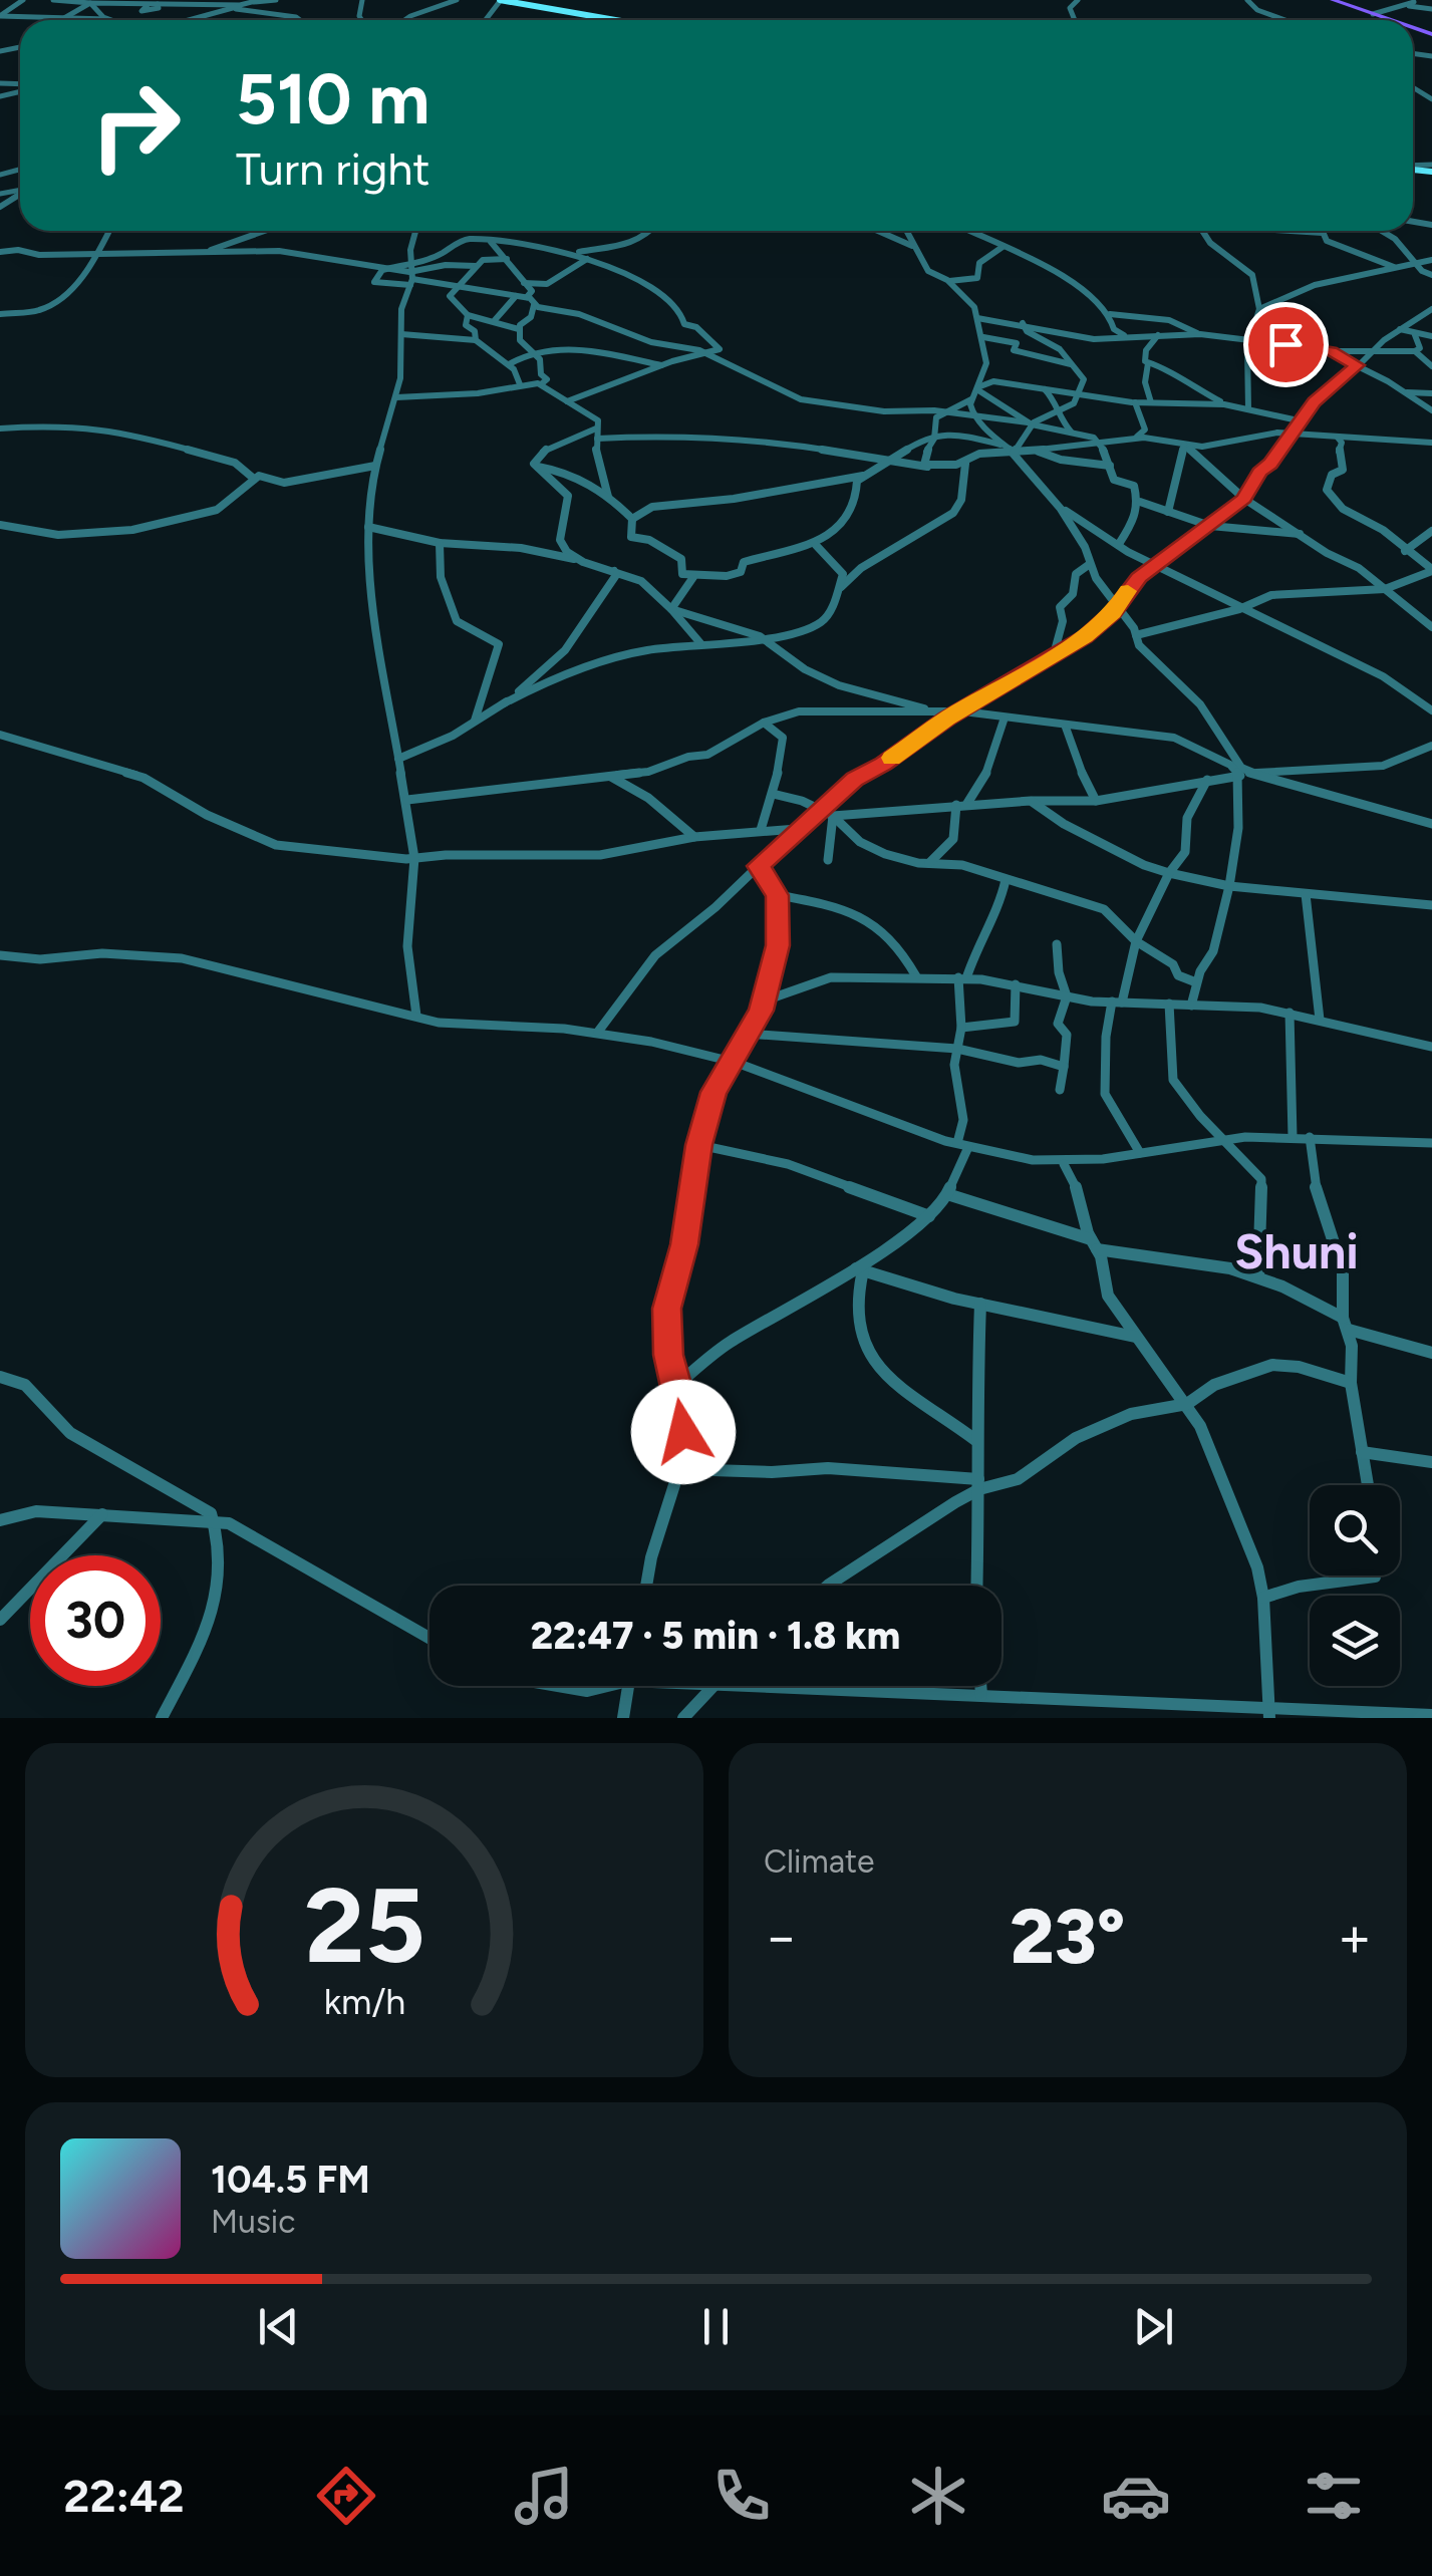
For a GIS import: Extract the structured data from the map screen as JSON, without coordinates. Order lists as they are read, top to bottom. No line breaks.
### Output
{"districts":["Shuni"],"page":{"turn":["510 m","Turn right"],"limit":"30","trip":"22:47 · 5 min · 1.8 km","tile":"Climate","heat":["−","23°","+"],"song":["104.5 FM","Music"],"tabs":"22:42","gauge":["25","km/h"]}}
